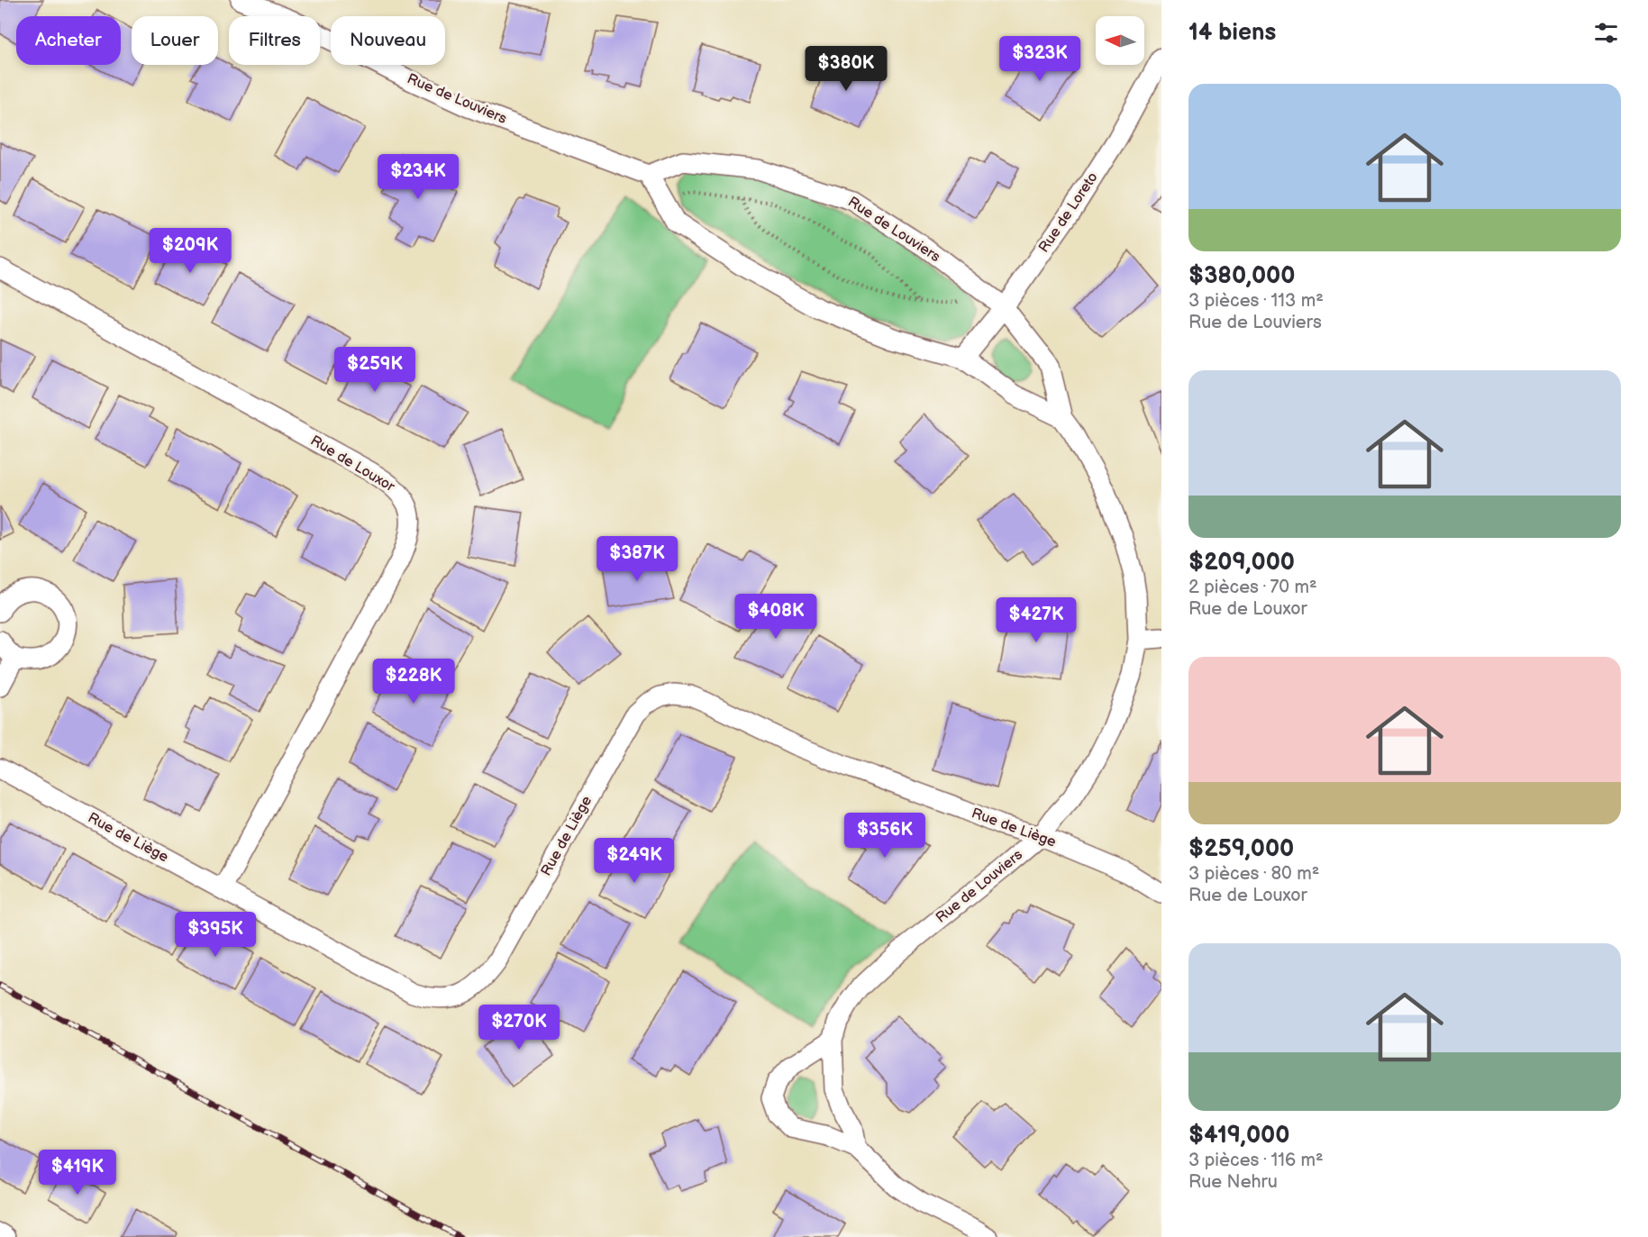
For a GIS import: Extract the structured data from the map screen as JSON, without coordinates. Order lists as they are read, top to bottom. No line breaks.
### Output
{"streets":{"street":["Rue de Louviers","Rue de Loreto","Rue de Louxor","Rue de Liège"]},"crossings":[["Rue de Louviers","Rue de Loreto"],["Rue de Louviers","Rue de Liège"],["Rue de Louxor","Rue de Liège"]],"north":"left","page":{"heading":"14 biens","chip":["Acheter","Louer","Filtres","Nouveau"],"price":["$323K","$380K","$234K","$209K","$259K","$387K","$408K","$427K","$228K","$356K","$249K","$395K","$270K","$419K"],"list":[{"name":"$380,000","note":"3 pièces · 113 m² · Rue de Louviers"},{"name":"$209,000","note":"2 pièces · 70 m² · Rue de Louxor"},{"name":"$259,000","note":"3 pièces · 80 m² · Rue de Louxor"},{"name":"$419,000","note":"3 pièces · 116 m² · Rue Nehru"}]}}
